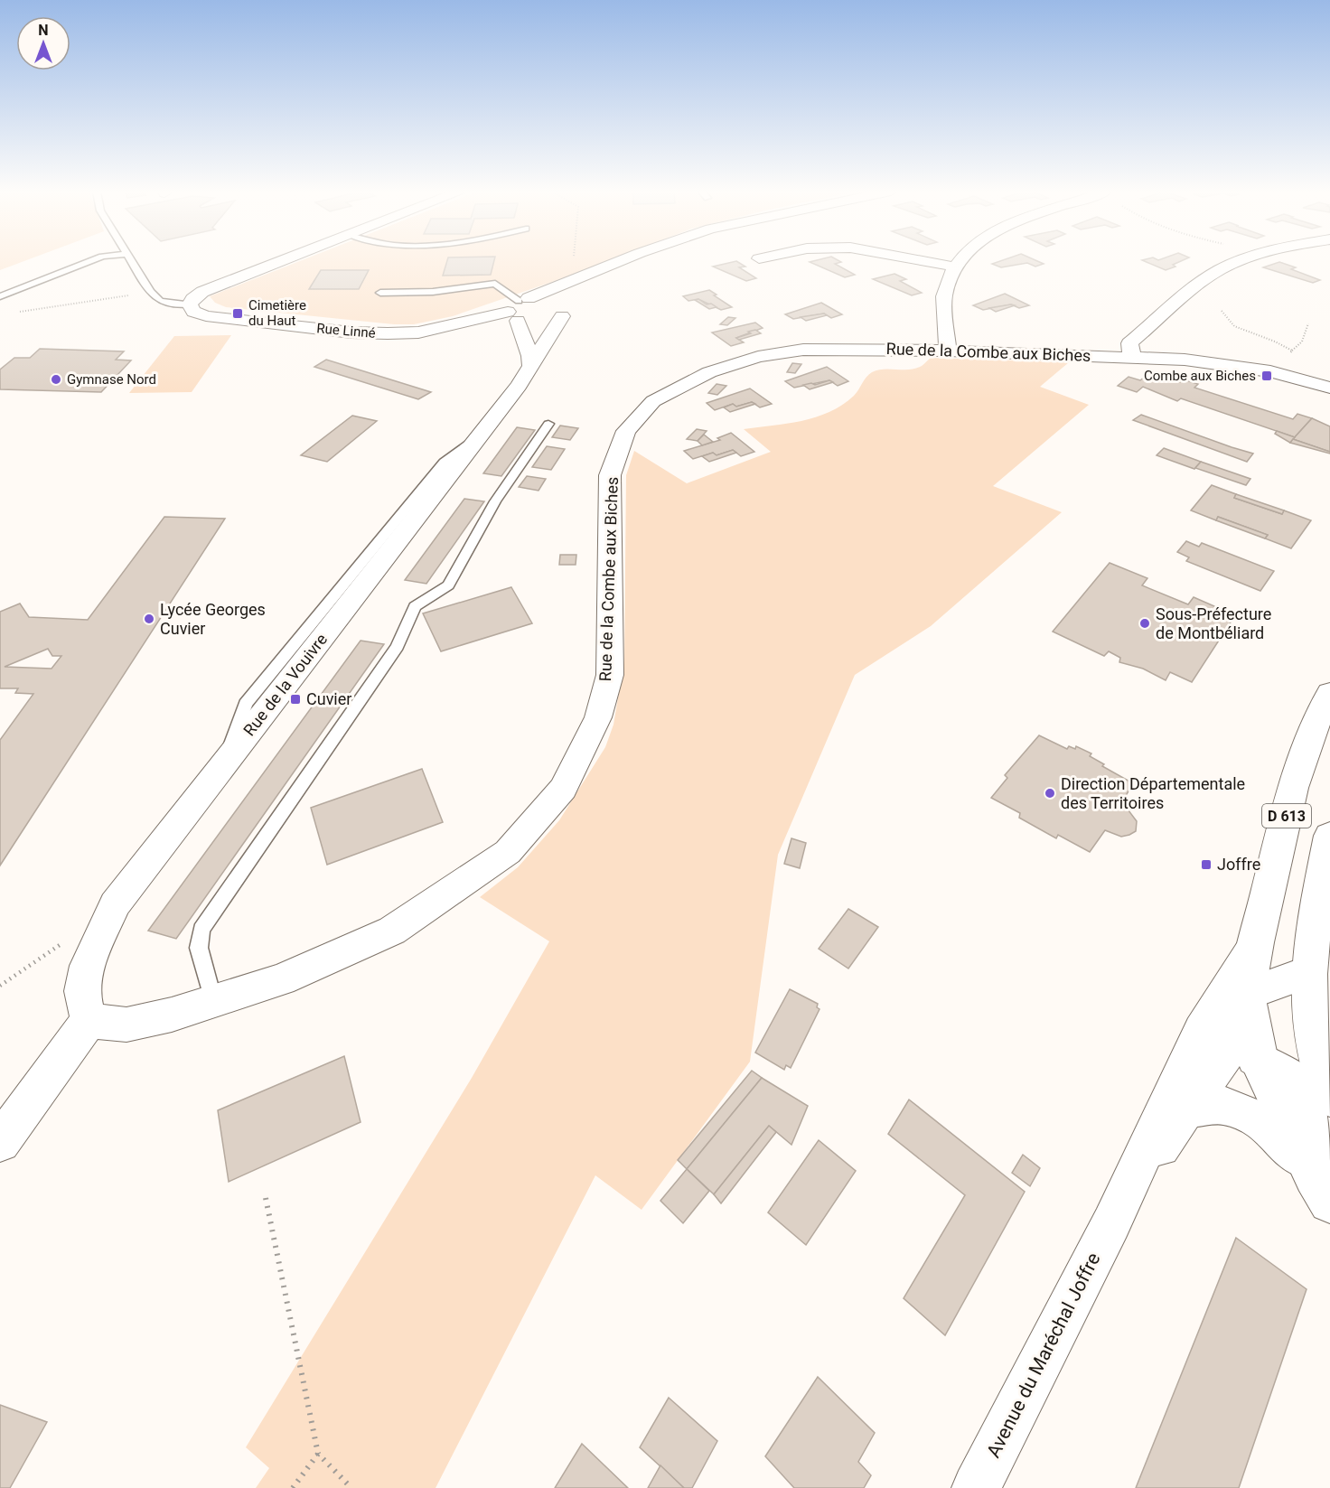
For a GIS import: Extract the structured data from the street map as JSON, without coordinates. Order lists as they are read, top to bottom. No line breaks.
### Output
{"streets":{"main road":["D 613","Avenue du Maréchal Joffre"],"street":["Rue Linné","Rue de la Combe aux Biches","Rue de la Vouivre"]},"crossings":[["Rue Linné","Rue de la Vouivre"],["Rue de la Combe aux Biches","Rue de la Vouivre"],["D 613","Avenue du Maréchal Joffre"]],"places":{"transit":["Cimetière du Haut","Combe aux Biches","Cuvier","Joffre"],"other":["Gymnase Nord","Lycée Georges Cuvier","Sous-Préfecture de Montbéliard","Direction Départementale des Territoires"]},"north":"top"}
